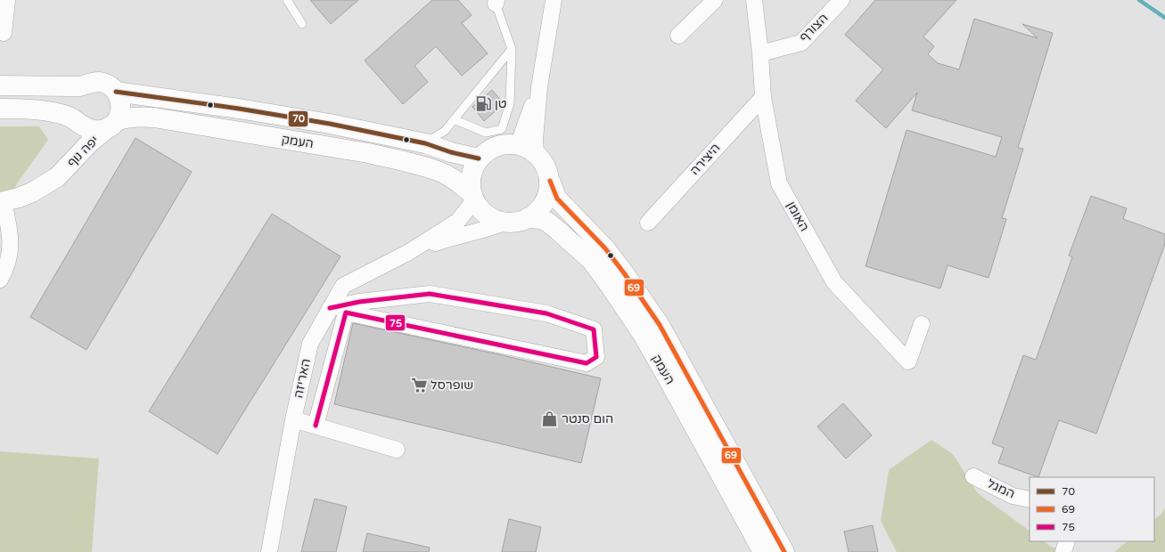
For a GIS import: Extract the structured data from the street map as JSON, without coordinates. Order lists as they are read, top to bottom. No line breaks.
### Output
{"streets":{"main road":["העמק","יפה נוף"],"street":["הצורף","היצירה","האומן","האריזה","המגל"]},"crossings":[["הצורף","האומן"],["העמק","יפה נוף"],["העמק","האריזה"],["היצירה","האומן"]],"places":{"fuel station":["טן"],"supermarket":["שופרסל"],"shop":["הום סנטר"]},"lines":["transit line 70","transit line 69","transit line 75"],"legend":["70","69","75"]}
